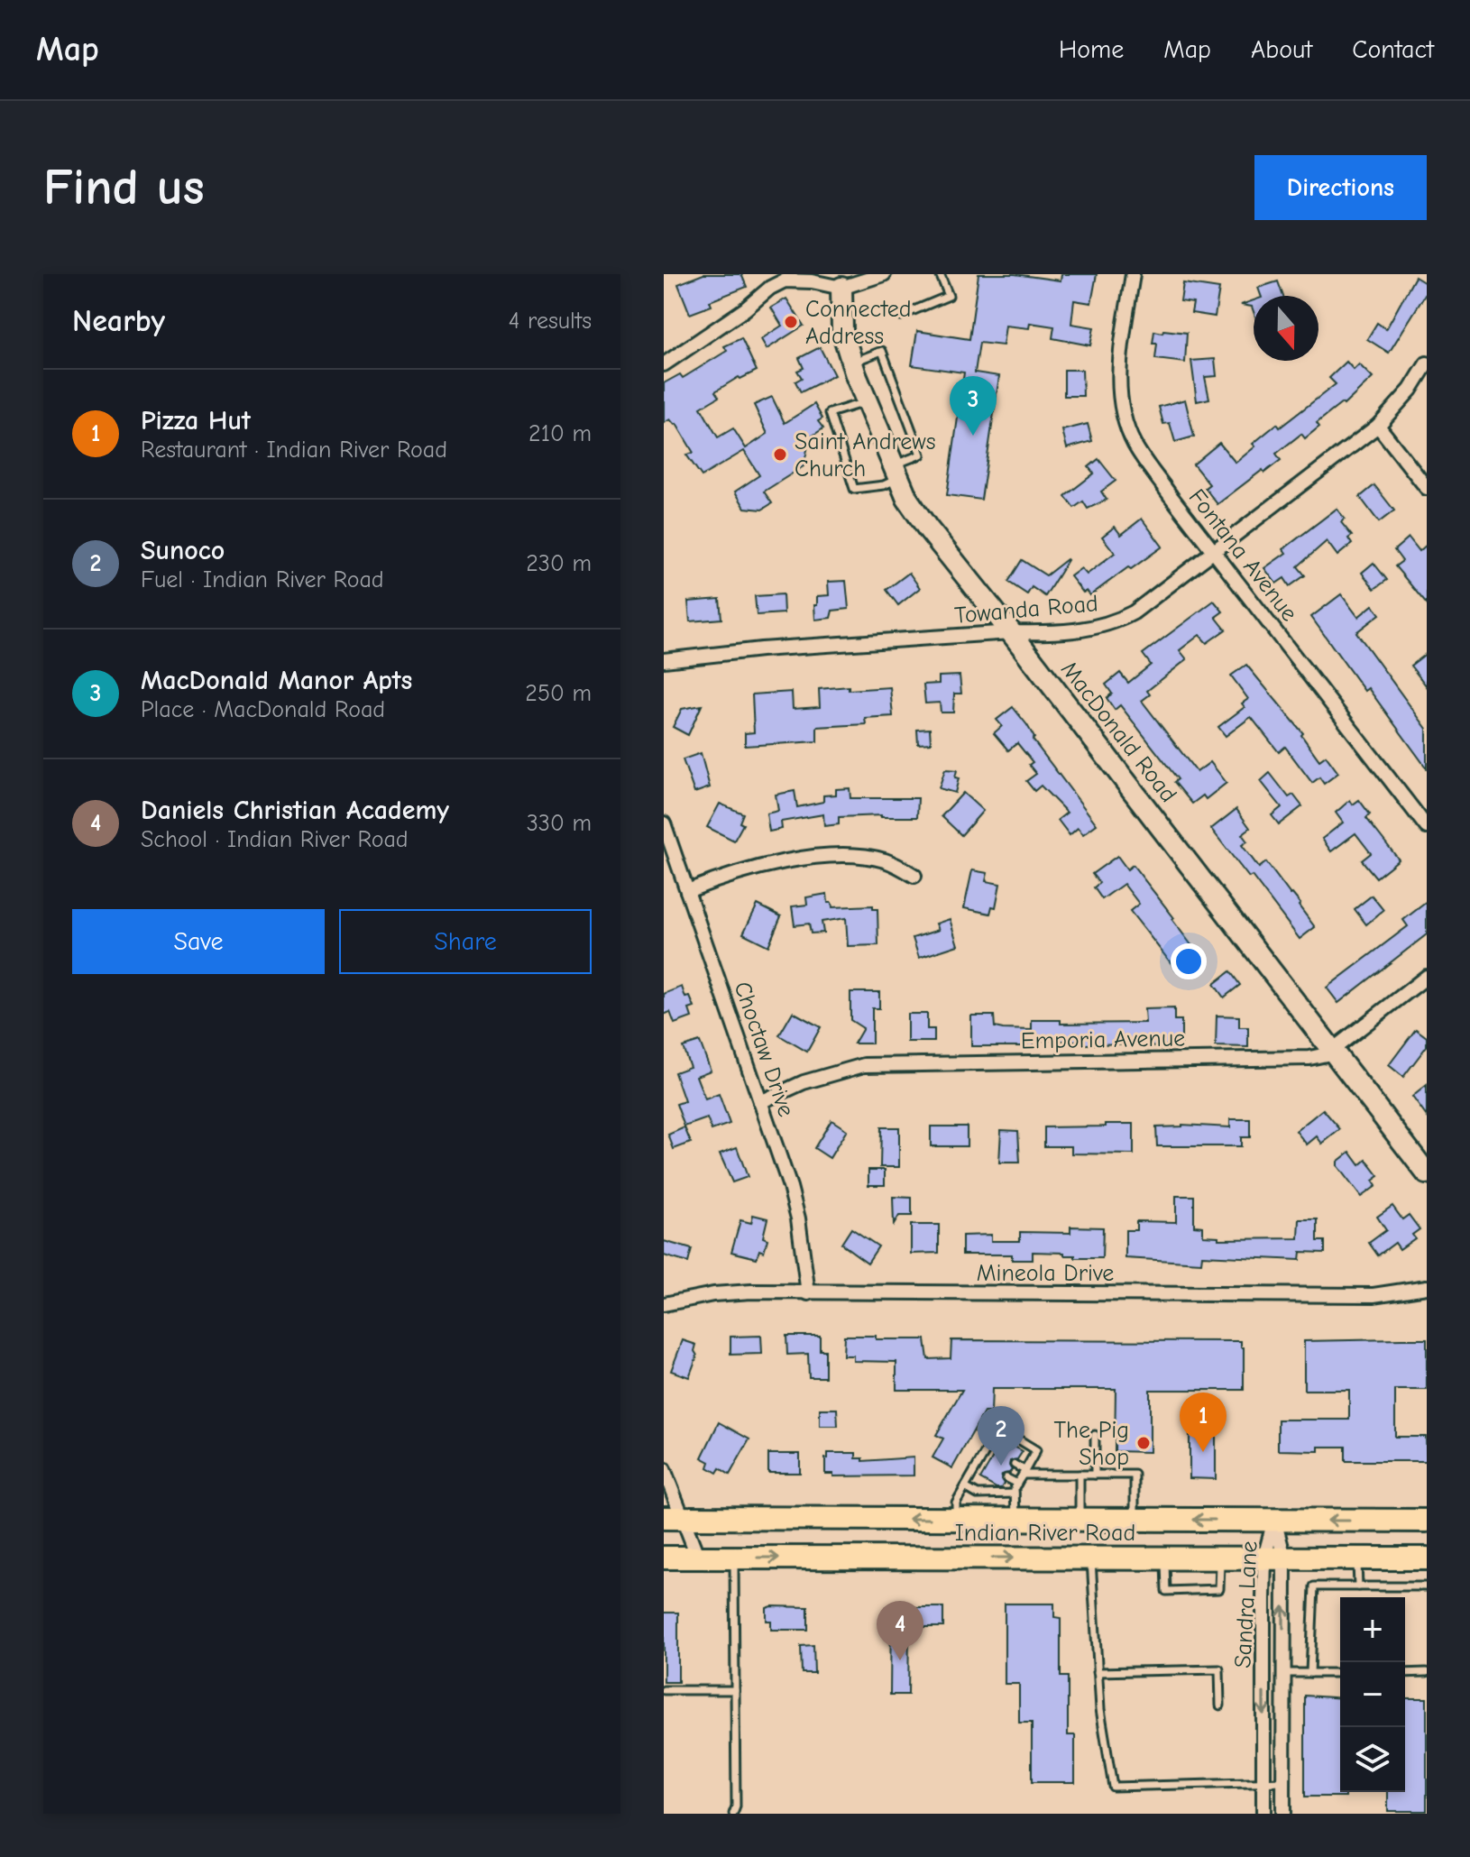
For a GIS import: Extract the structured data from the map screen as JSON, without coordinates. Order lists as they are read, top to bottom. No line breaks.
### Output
{"streets":{"main road":["Indian River Road"],"street":["Fontana Avenue","Towanda Road","MacDonald Road","Emporia Avenue","Choctaw Drive","Mineola Drive","Sandra Lane"]},"crossings":[["Fontana Avenue","Towanda Road"],["Towanda Road","MacDonald Road"],["MacDonald Road","Emporia Avenue"],["Emporia Avenue","Choctaw Drive"],["Choctaw Drive","Mineola Drive"],["Indian River Road","Sandra Lane"]],"places":["Connected Address","Saint Andrews Church","The Pig Shop"],"north":"bottom","page":{"header":"Map","nav":["Home","Map","About","Contact"],"buttons":["Directions",["Save","Share"]],"title":"Find us","heading":["Nearby","4 results"],"list":[{"mark":"1","name":"Pizza Hut","note":"Restaurant · Indian River Road","value":"210 m"},{"mark":"2","name":"Sunoco","note":"Fuel · Indian River Road","value":"230 m"},{"mark":"3","name":"MacDonald Manor Apts","note":"Place · MacDonald Road","value":"250 m"},{"mark":"4","name":"Daniels Christian Academy","note":"School · Indian River Road","value":"330 m"}],"pins":["3","1","2","4"],"map_buttons":["+","−"]}}
